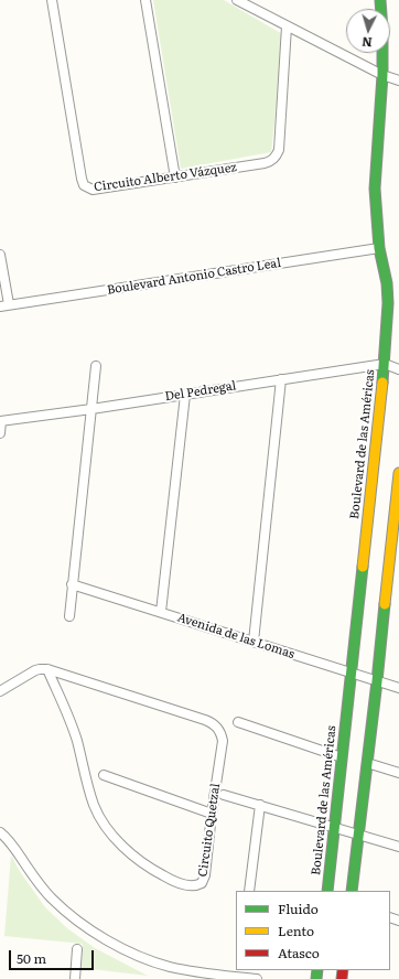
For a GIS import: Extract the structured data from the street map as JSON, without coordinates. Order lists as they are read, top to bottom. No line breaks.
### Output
{"streets":{"main road":["Boulevard de las Américas"],"street":["Circuito Alberto Vázquez","Boulevard Antonio Castro Leal","Del Pedregal","Avenida de las Lomas","Circuito Quetzal"]},"crossings":[["Boulevard Antonio Castro Leal","Boulevard de las Américas"],["Del Pedregal","Boulevard de las Américas"],["Boulevard de las Américas","Avenida de las Lomas"]],"legend":["Fluido","Lento","Atasco"],"scale_bar":"50 m","north":"bottom"}
